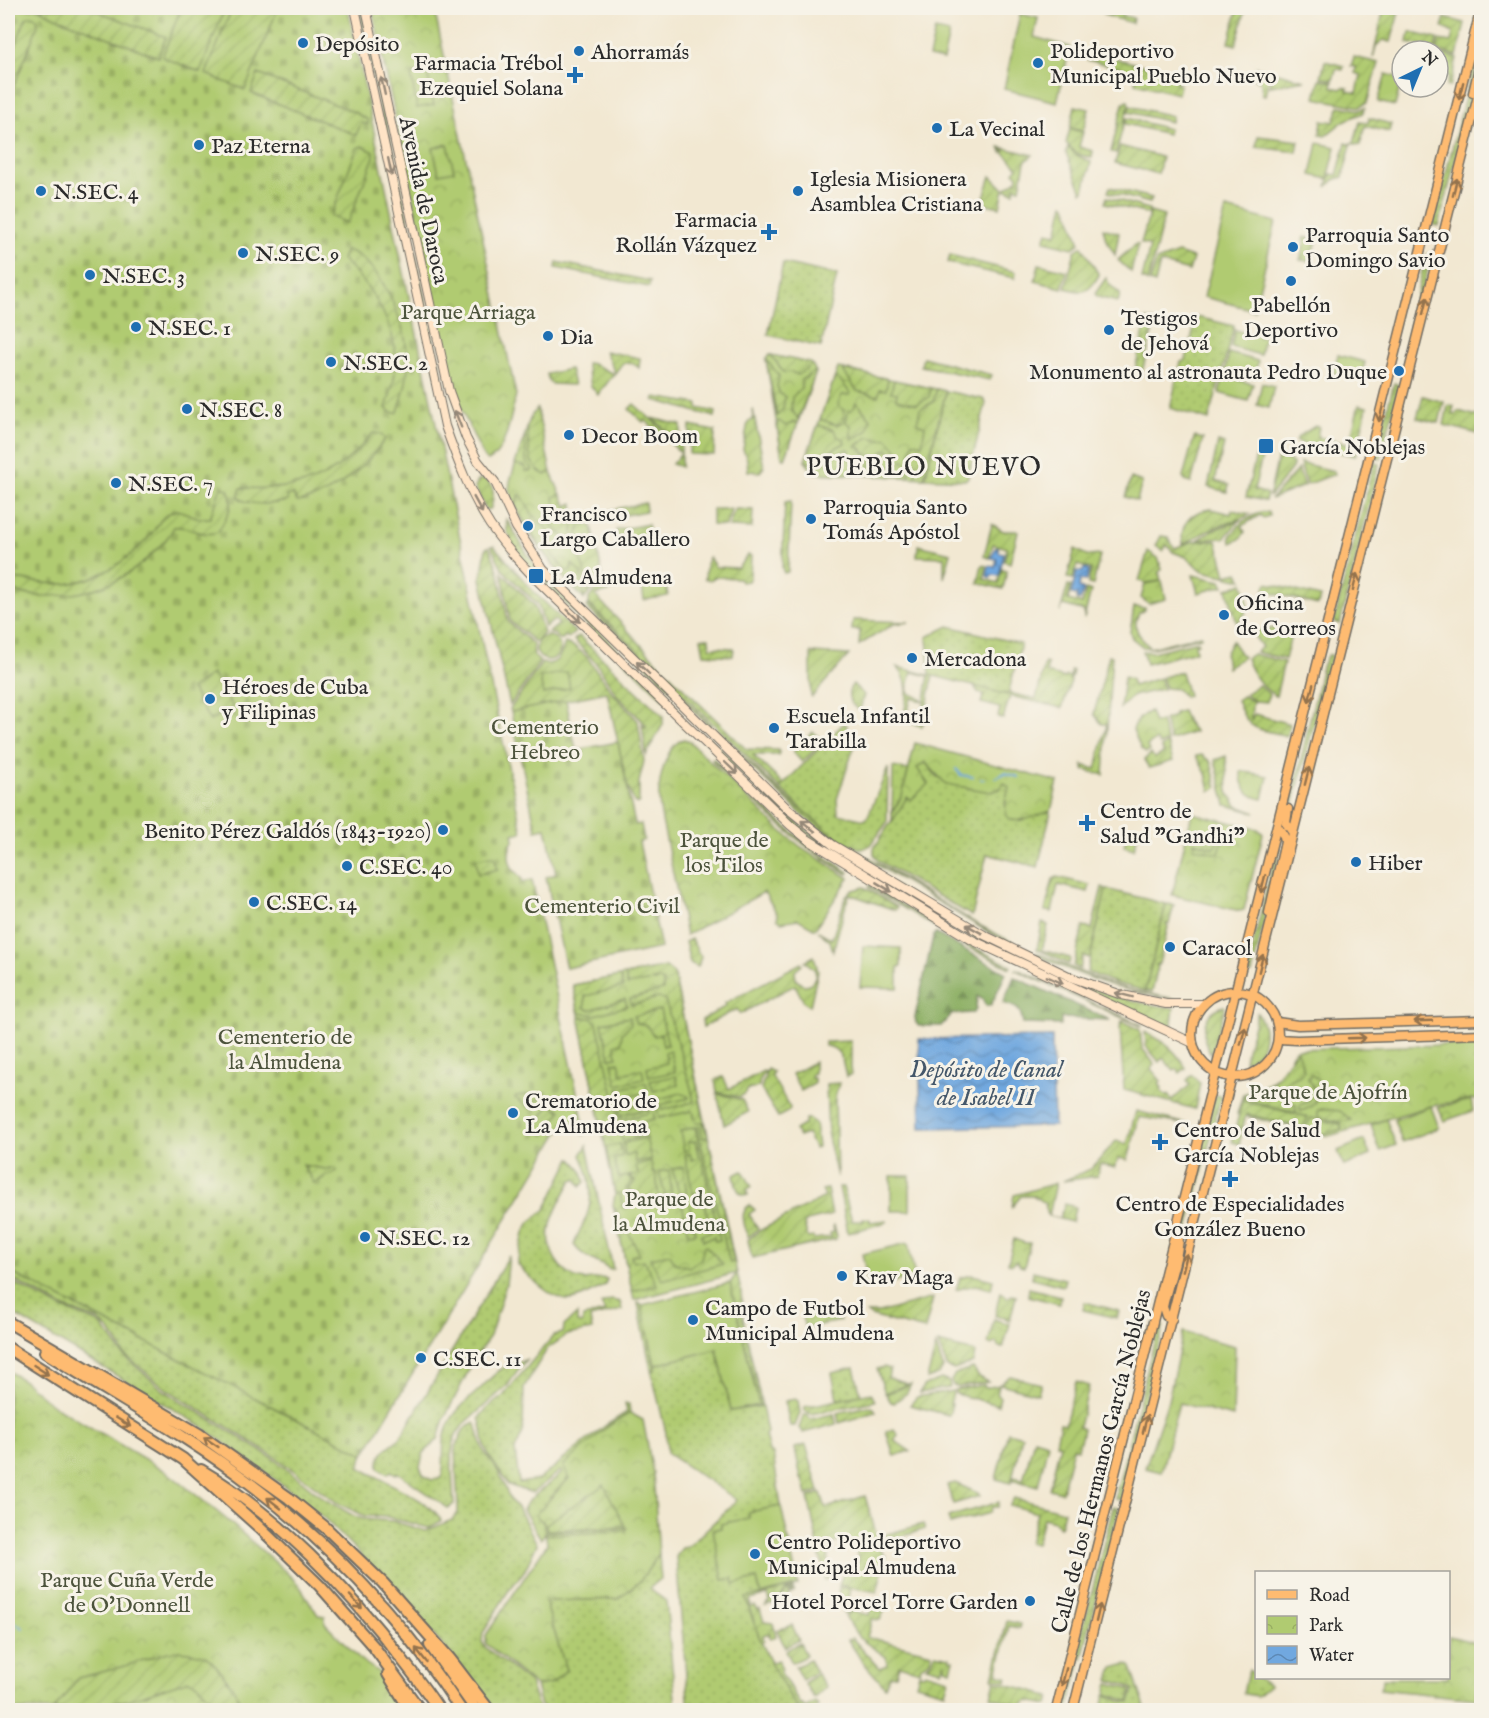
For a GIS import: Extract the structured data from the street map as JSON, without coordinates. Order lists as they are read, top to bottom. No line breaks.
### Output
{"streets":{"main road":["Avenida de Daroca","Calle de los Hermanos García Noblejas"]},"districts":["PUEBLO NUEVO"],"water":["Depósito de Canal de Isabel II"],"parks":["Parque Arriaga","Cementerio Hebreo","Parque de los Tilos","Cementerio Civil","Cementerio de la Almudena","Parque de Ajofrín","Parque de la Almudena","Parque Cuña Verde de O'Donnell"],"places":{"other":["Depósito","Ahorramás","Polideportivo Municipal Pueblo Nuevo","La Vecinal","Paz Eterna","N.SEC. 4","Iglesia Misionera Asamblea Cristiana","Parroquia Santo Domingo Savio","N.SEC. 9","N.SEC. 3","Pabellón Deportivo","N.SEC. 1","Testigos de Jehová","Dia","N.SEC. 2","Monumento al astronauta Pedro Duque","N.SEC. 8","Decor Boom","N.SEC. 7","Parroquia Santo Tomás Apóstol","Francisco Largo Caballero","Oficina de Correos","Mercadona","Héroes de Cuba y Filipinas","Escuela Infantil Tarabilla","Benito Pérez Galdós (1843-1920)","Hiber","C.SEC. 40","C.SEC. 14","Caracol","Crematorio de La Almudena","N.SEC. 12","Krav Maga","Campo de Futbol Municipal Almudena","C.SEC. 11","Centro Polideportivo Municipal Almudena","Hotel Porcel Torre Garden"],"health":["Farmacia Trébol Ezequiel Solana","Farmacia Rollán Vázquez","Centro de Salud \"Gandhi\"","Centro de Salud García Noblejas","Centro de Especialidades González Bueno"],"transit":["García Noblejas","La Almudena"]},"legend":["Road","Park","Water"],"north":"top right"}
